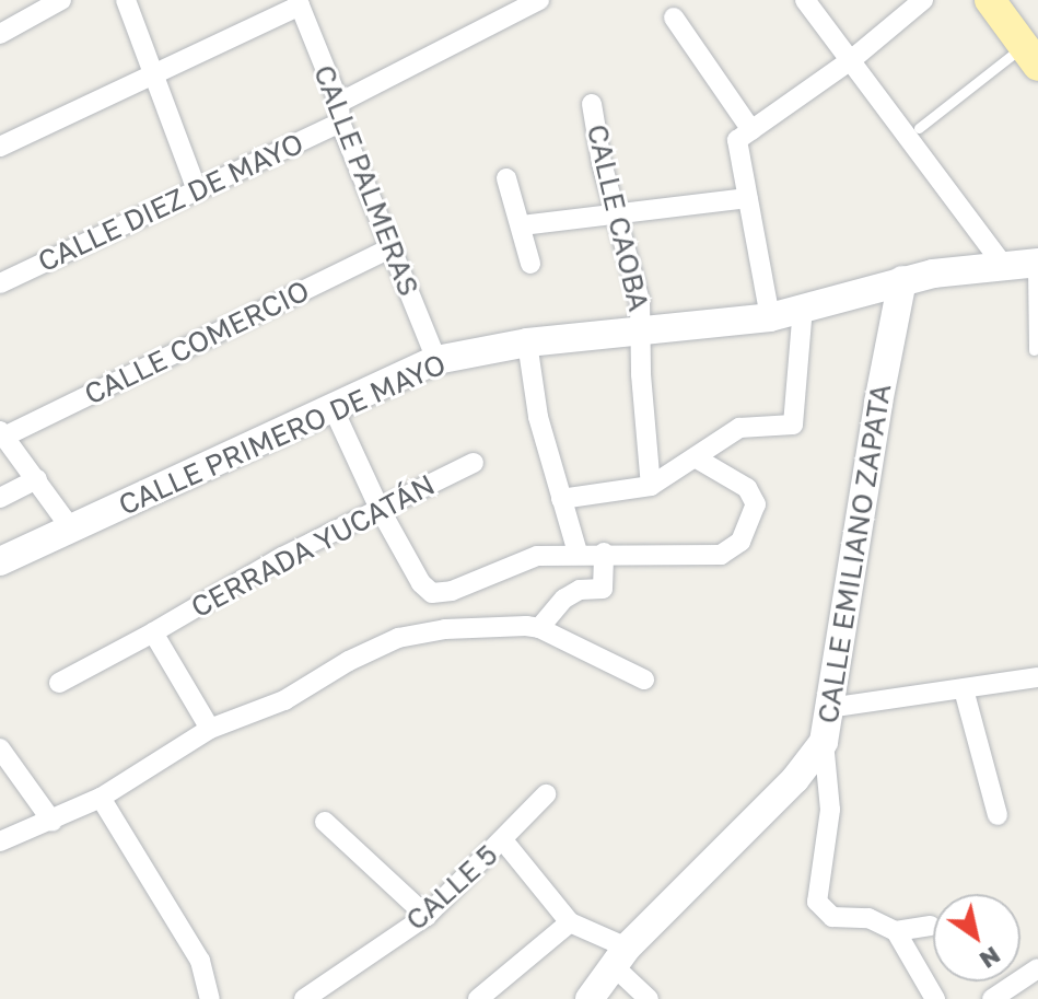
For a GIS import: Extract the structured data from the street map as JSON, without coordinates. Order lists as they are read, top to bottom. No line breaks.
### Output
{"streets":{"street":["CALLE PALMERAS","CALLE DIEZ DE MAYO","CALLE CAOBA","CALLE COMERCIO","CALLE PRIMERO DE MAYO","CERRADA YUCATÁN","CALLE EMILIANO ZAPATA","CALLE 5"]},"crossings":[["CALLE PALMERAS","CALLE DIEZ DE MAYO"],["CALLE PALMERAS","CALLE COMERCIO"],["CALLE PALMERAS","CALLE PRIMERO DE MAYO"],["CALLE CAOBA","CALLE PRIMERO DE MAYO"],["CALLE PRIMERO DE MAYO","CALLE EMILIANO ZAPATA"],["CALLE EMILIANO ZAPATA","CALLE 5"]],"north":"bottom right"}
